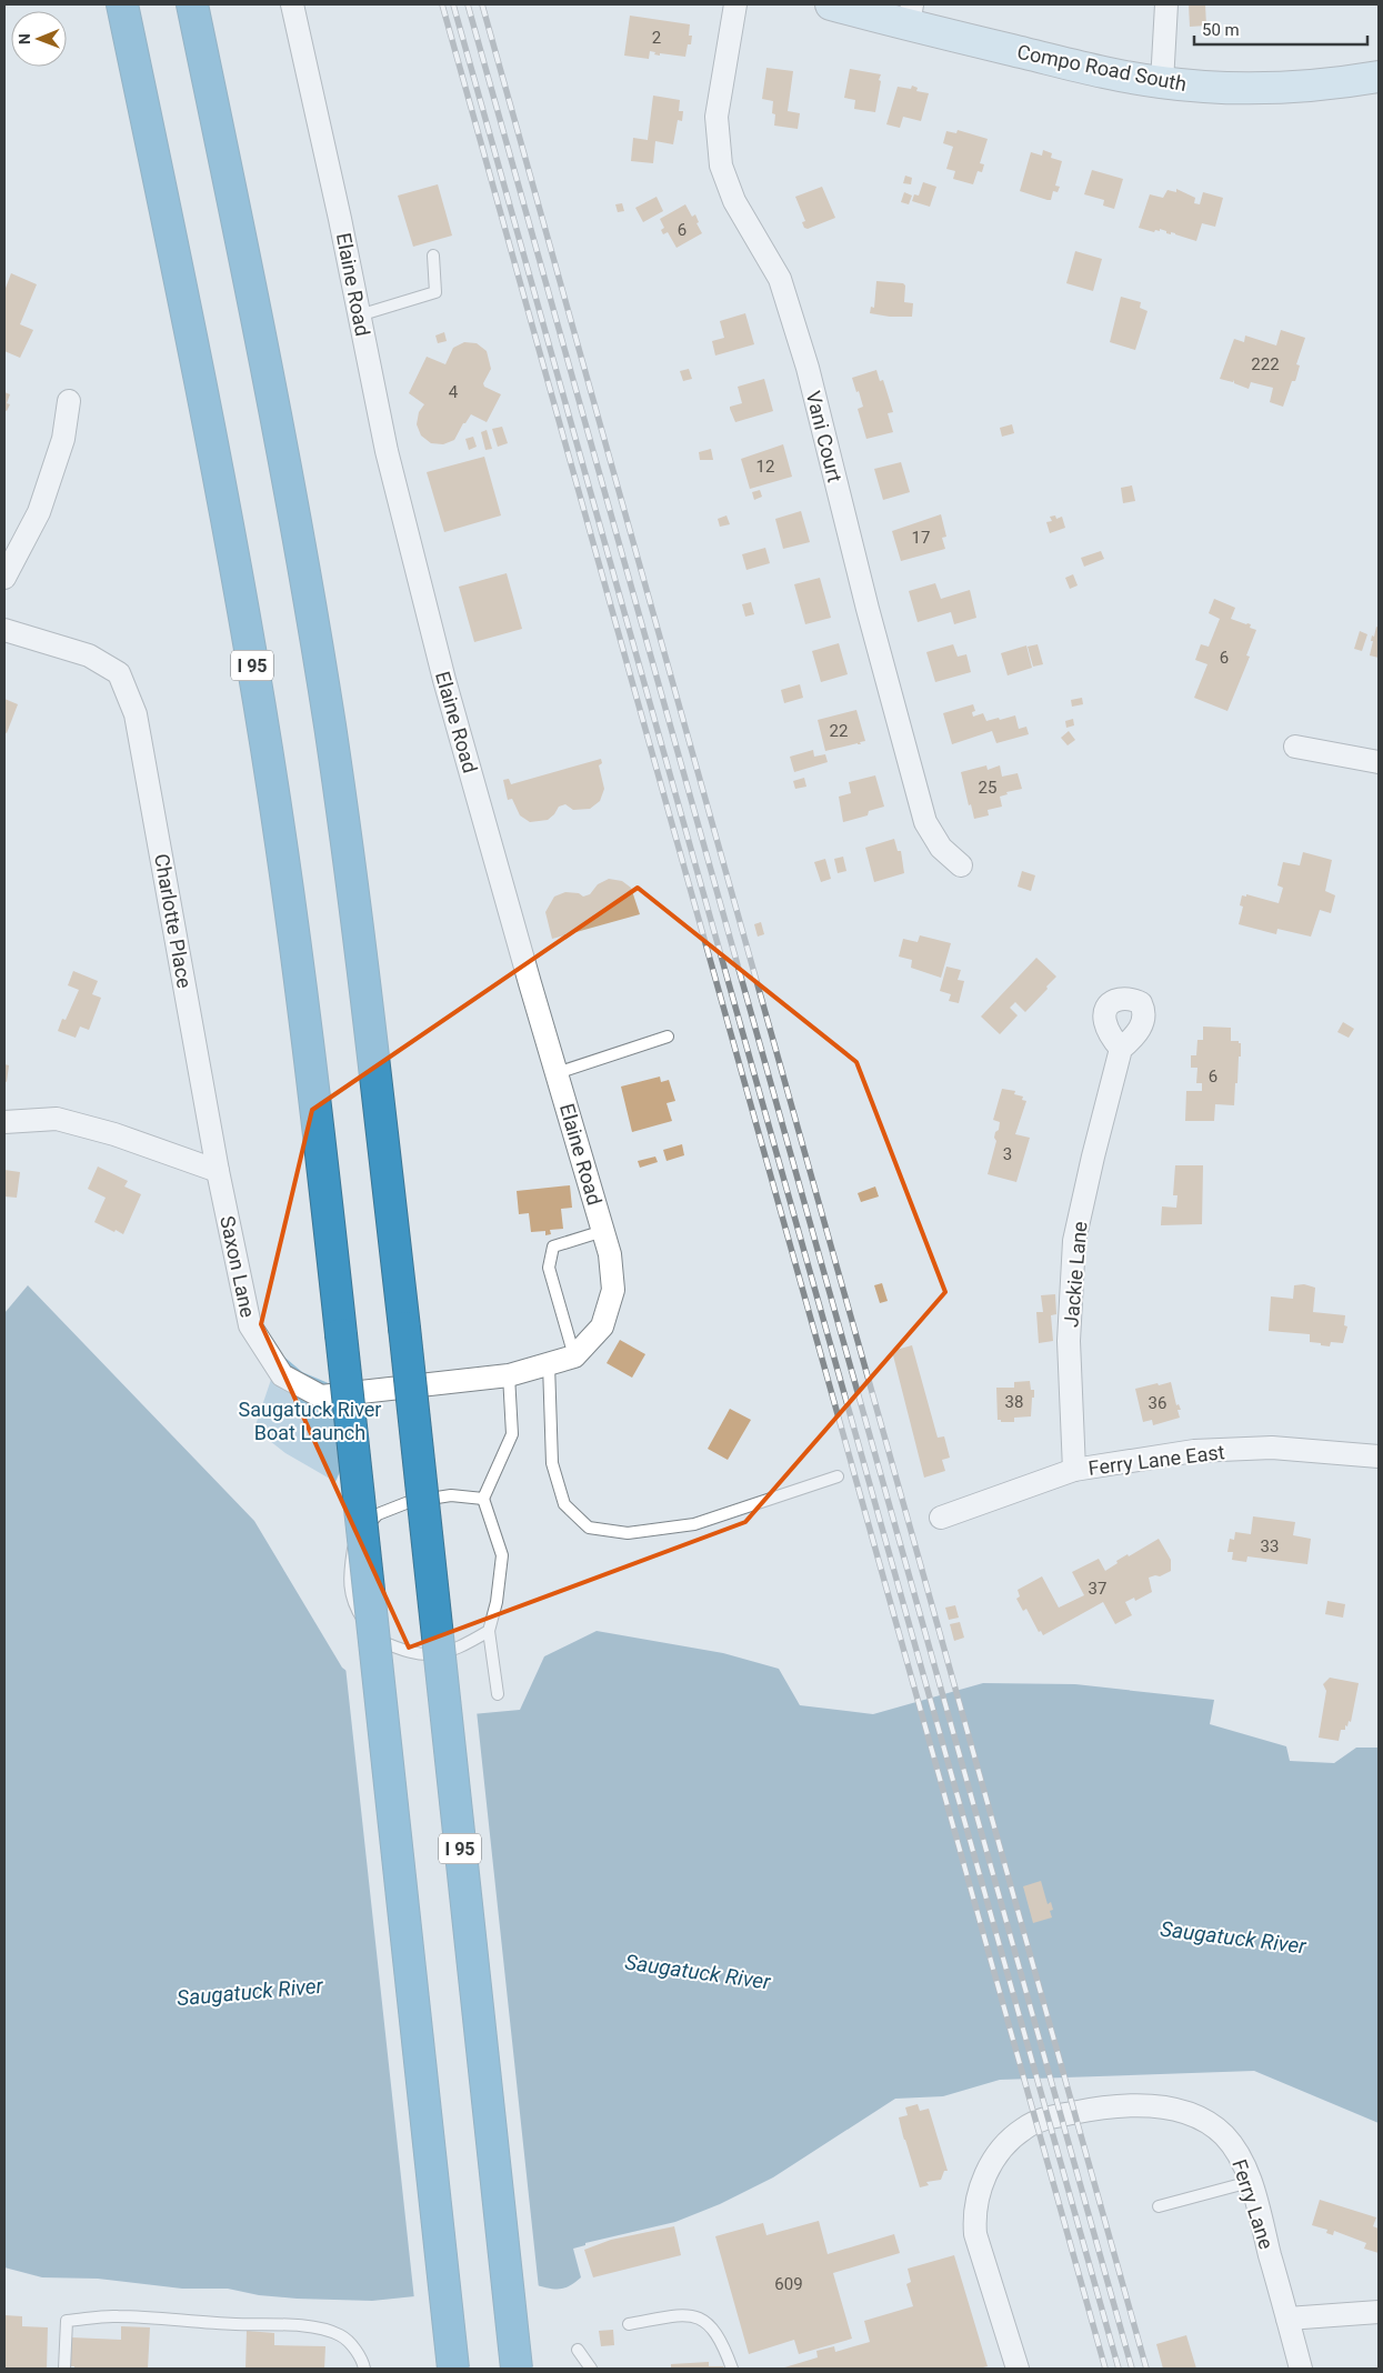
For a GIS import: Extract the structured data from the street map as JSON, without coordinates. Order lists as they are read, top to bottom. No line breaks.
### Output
{"streets":{"highway":["I 95"],"street":["Compo Road South","Elaine Road","Vani Court","Charlotte Place","Saxon Lane","Jackie Lane","Ferry Lane East","Ferry Lane"]},"crossings":[["Charlotte Place","Saxon Lane"],["Jackie Lane","Ferry Lane East"]],"water":["Saugatuck River"],"parks":["Saugatuck River Boat Launch"],"house_numbers":["2","6","222","4","12","17","6","22","25","6","3","38","36","33","37","609"],"scale_bar":"50 m","north":"left"}
